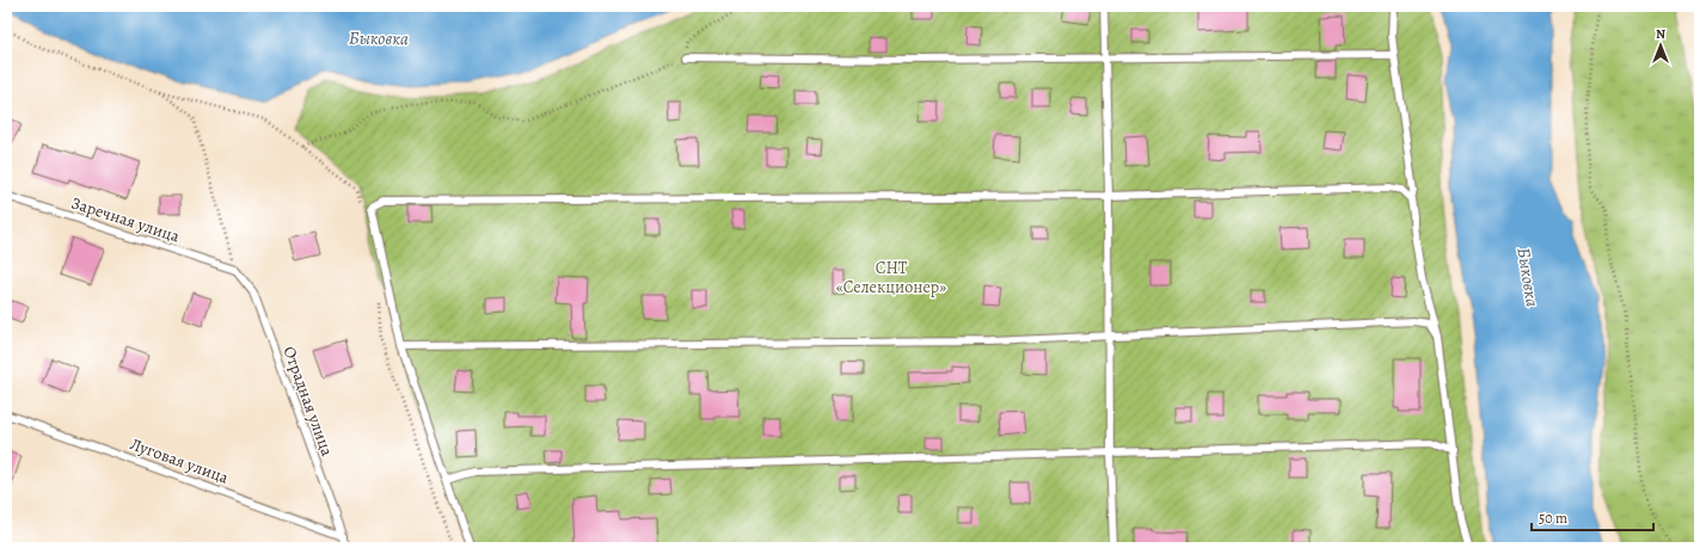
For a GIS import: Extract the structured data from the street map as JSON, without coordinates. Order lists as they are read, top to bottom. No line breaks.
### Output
{"streets":{"lane":["Заречная улица","Отрадная улица","Луговая улица"]},"crossings":[["Заречная улица","Отрадная улица"],["Отрадная улица","Луговая улица"]],"water":["Быковка"],"parks":["СНТ «Селекционер»"],"scale_bar":"50 m","north":"top"}
